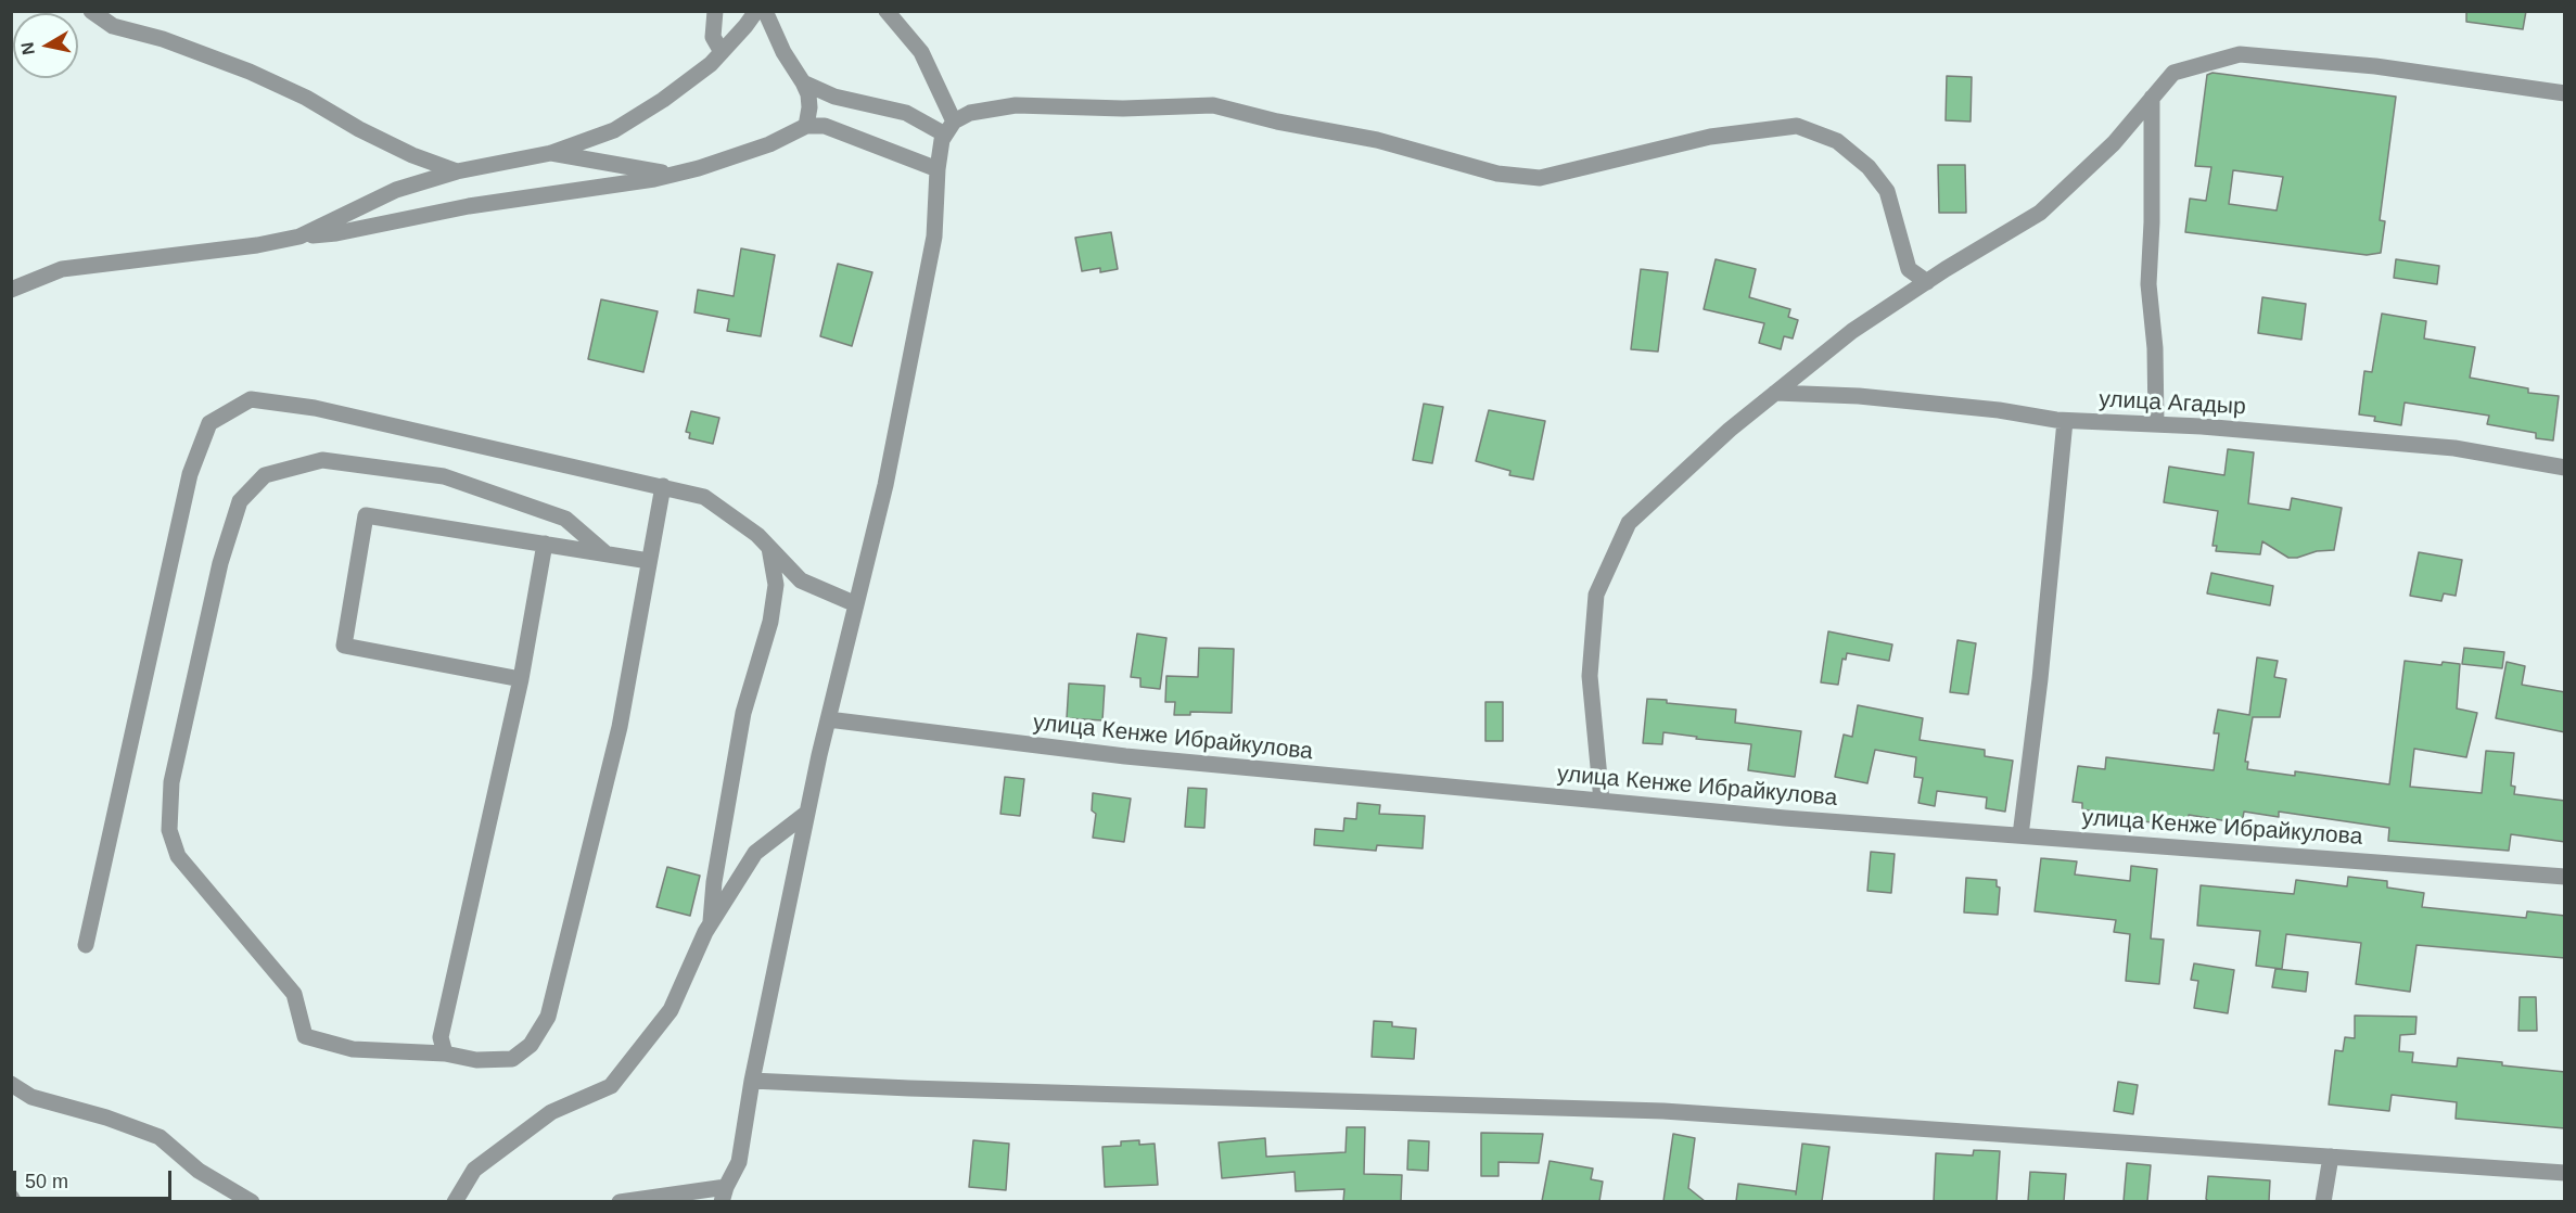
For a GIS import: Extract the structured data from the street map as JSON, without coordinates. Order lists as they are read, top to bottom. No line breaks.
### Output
{"streets":{"street":["улица Агадыр","улица Кенже Ибрайкулова"]},"scale_bar":"50 m","north":"left"}
